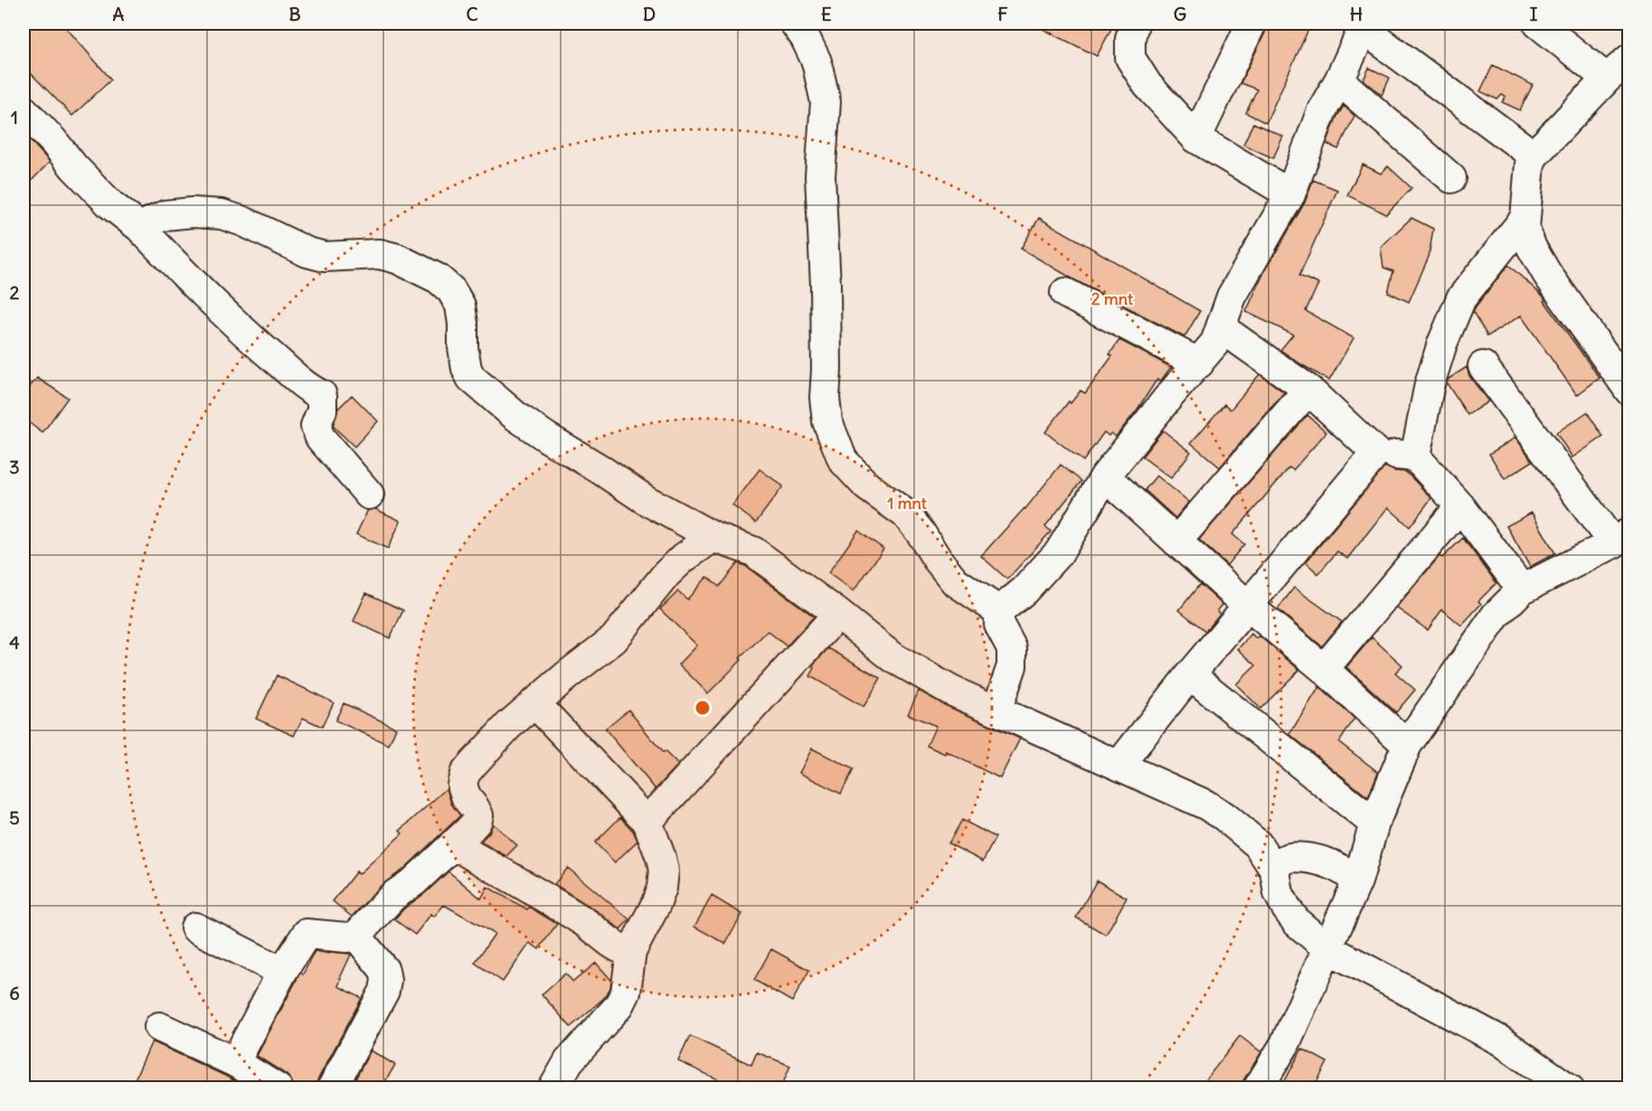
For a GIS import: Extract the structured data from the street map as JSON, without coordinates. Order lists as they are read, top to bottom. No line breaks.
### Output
{"grid":{"columns":["A","B","C","D","E","F","G","H","I"],"rows":["1","2","3","4","5","6"]},"rings":["2 mnt","1 mnt"]}
